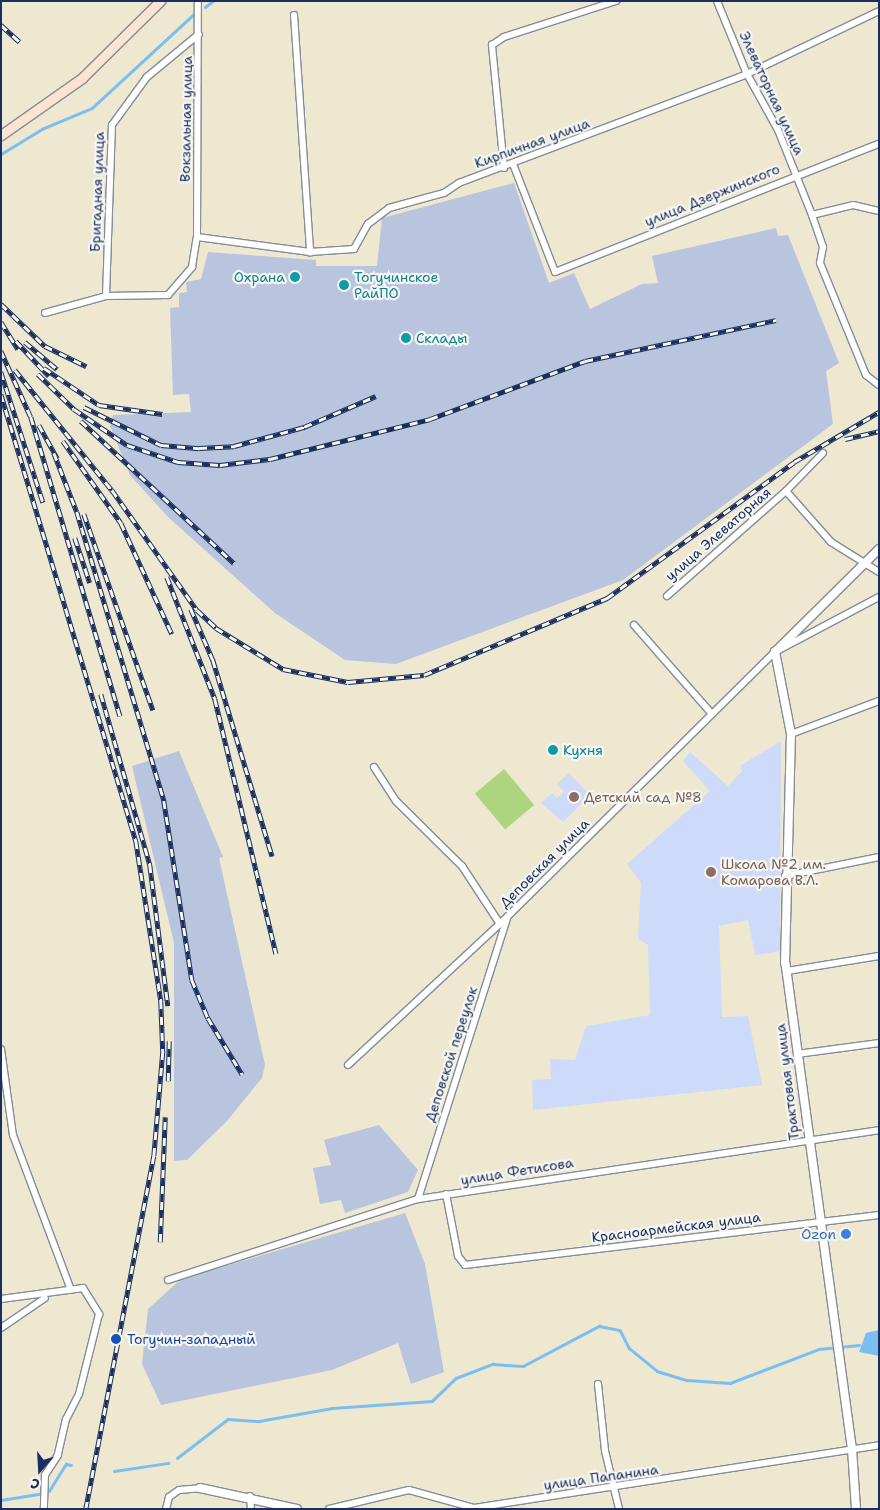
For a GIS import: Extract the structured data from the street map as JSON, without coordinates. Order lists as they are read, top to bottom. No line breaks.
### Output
{"streets":{"street":["Элеваторная улица","Вокзальная улица","Кирпичная улица","Бригадная улица","улица Дзержинского","улица Элеваторная","Деповская улица","Деповской переулок","Трактовая улица","улица Фетисова","Красноармейская улица","улица Папанина"]},"crossings":[["Элеваторная улица","Кирпичная улица"],["Элеваторная улица","улица Дзержинского"],["Вокзальная улица","Кирпичная улица"],["Вокзальная улица","Бригадная улица"],["Кирпичная улица","улица Дзержинского"],["Деповская улица","Деповской переулок"],["Деповская улица","Трактовая улица"],["Деповской переулок","улица Фетисова"],["Трактовая улица","улица Фетисова"],["Трактовая улица","Красноармейская улица"],["Трактовая улица","улица Папанина"],["улица Фетисова","Красноармейская улица"]],"places":["Охрана","Тогучинское РайПО","Склады","Кухня","Детский сад №8","Школа №2 им. Комарова В.Л.","Ozon","Тогучин-западный"],"north":"bottom"}
